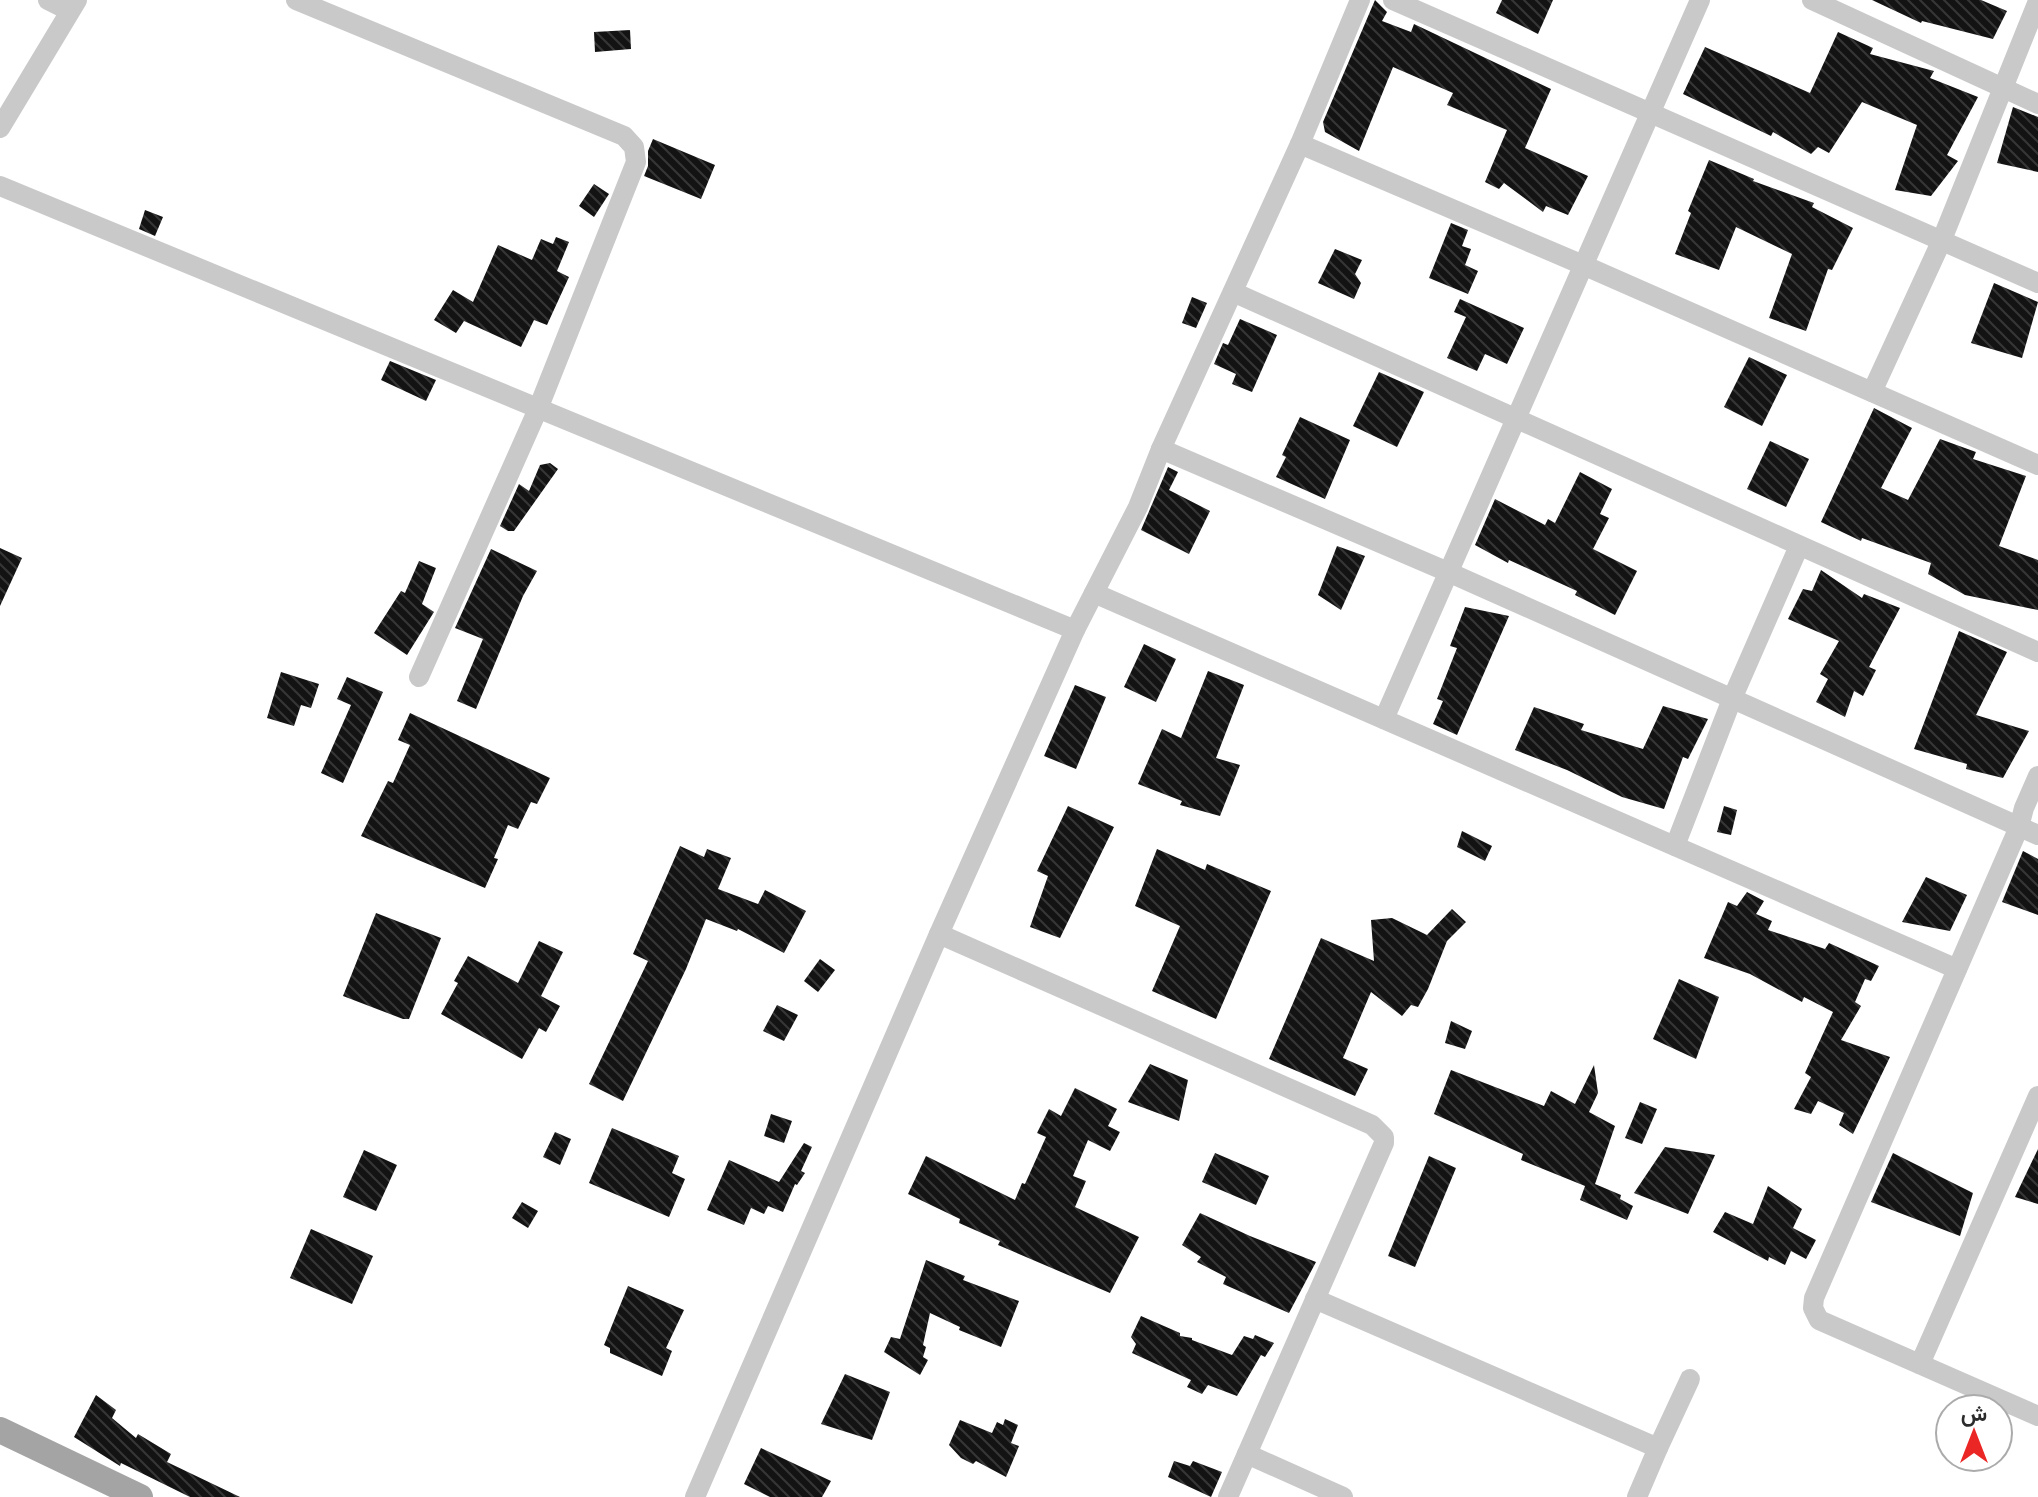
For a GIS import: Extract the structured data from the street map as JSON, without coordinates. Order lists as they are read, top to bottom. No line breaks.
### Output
{"north":"top"}
